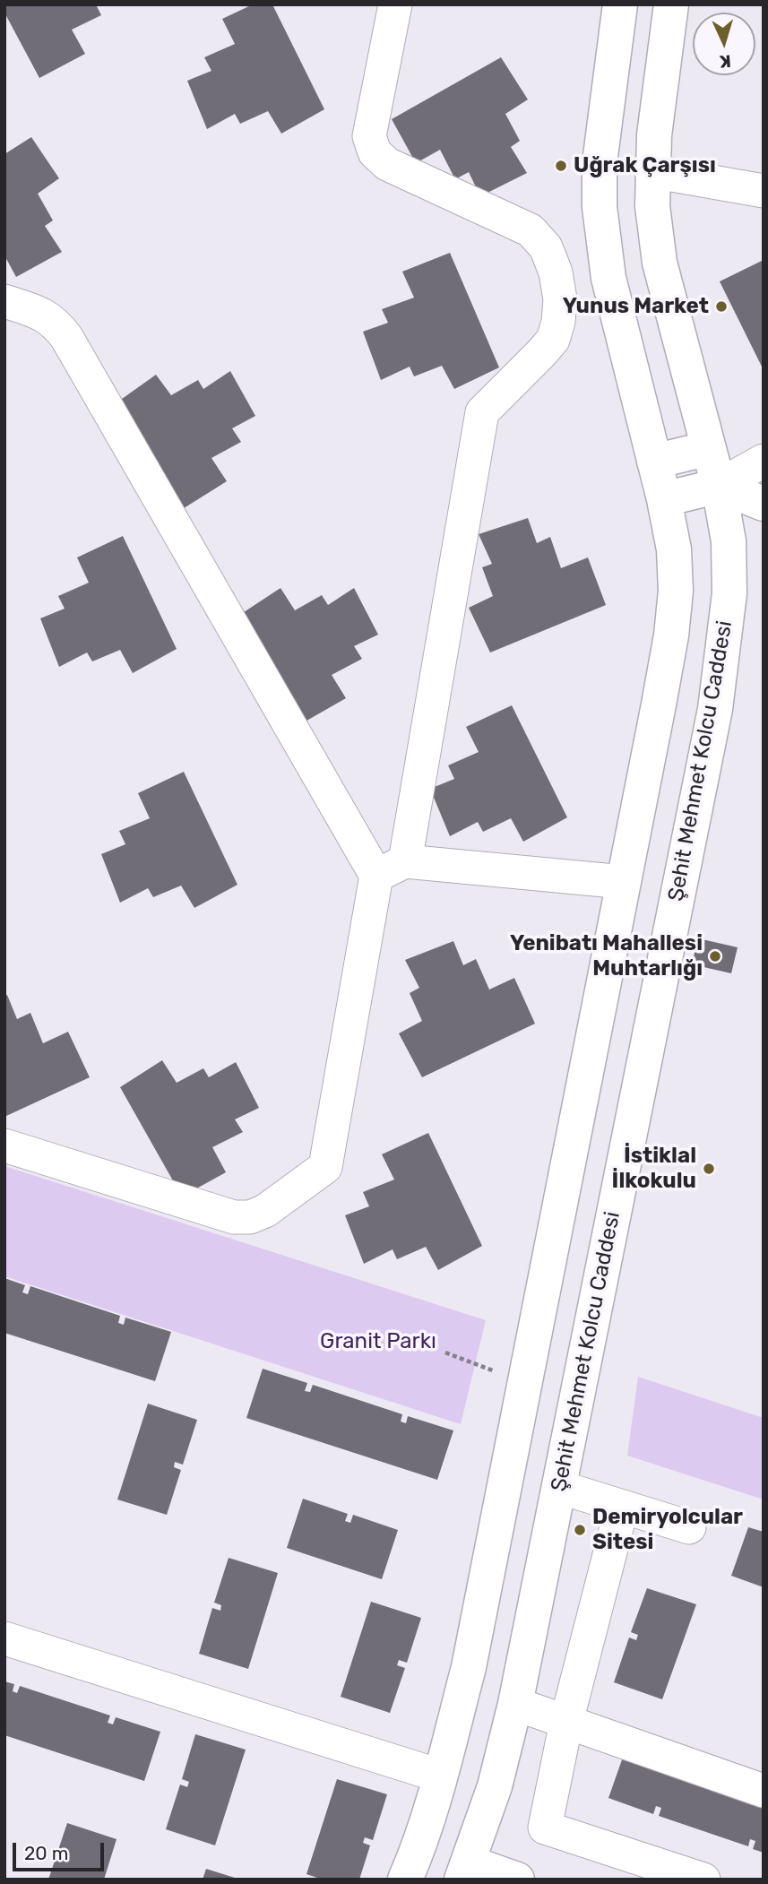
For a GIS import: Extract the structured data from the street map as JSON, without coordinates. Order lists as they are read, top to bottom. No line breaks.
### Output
{"streets":{"street":["Şehit Mehmet Kolcu Caddesi"]},"parks":["Granit Parkı"],"places":["Uğrak Çarşısı","Yunus Market","Yenibatı Mahallesi Muhtarlığı","İstiklal İlkokulu","Demiryolcular Sitesi"],"scale_bar":"20 m","north":"bottom"}
